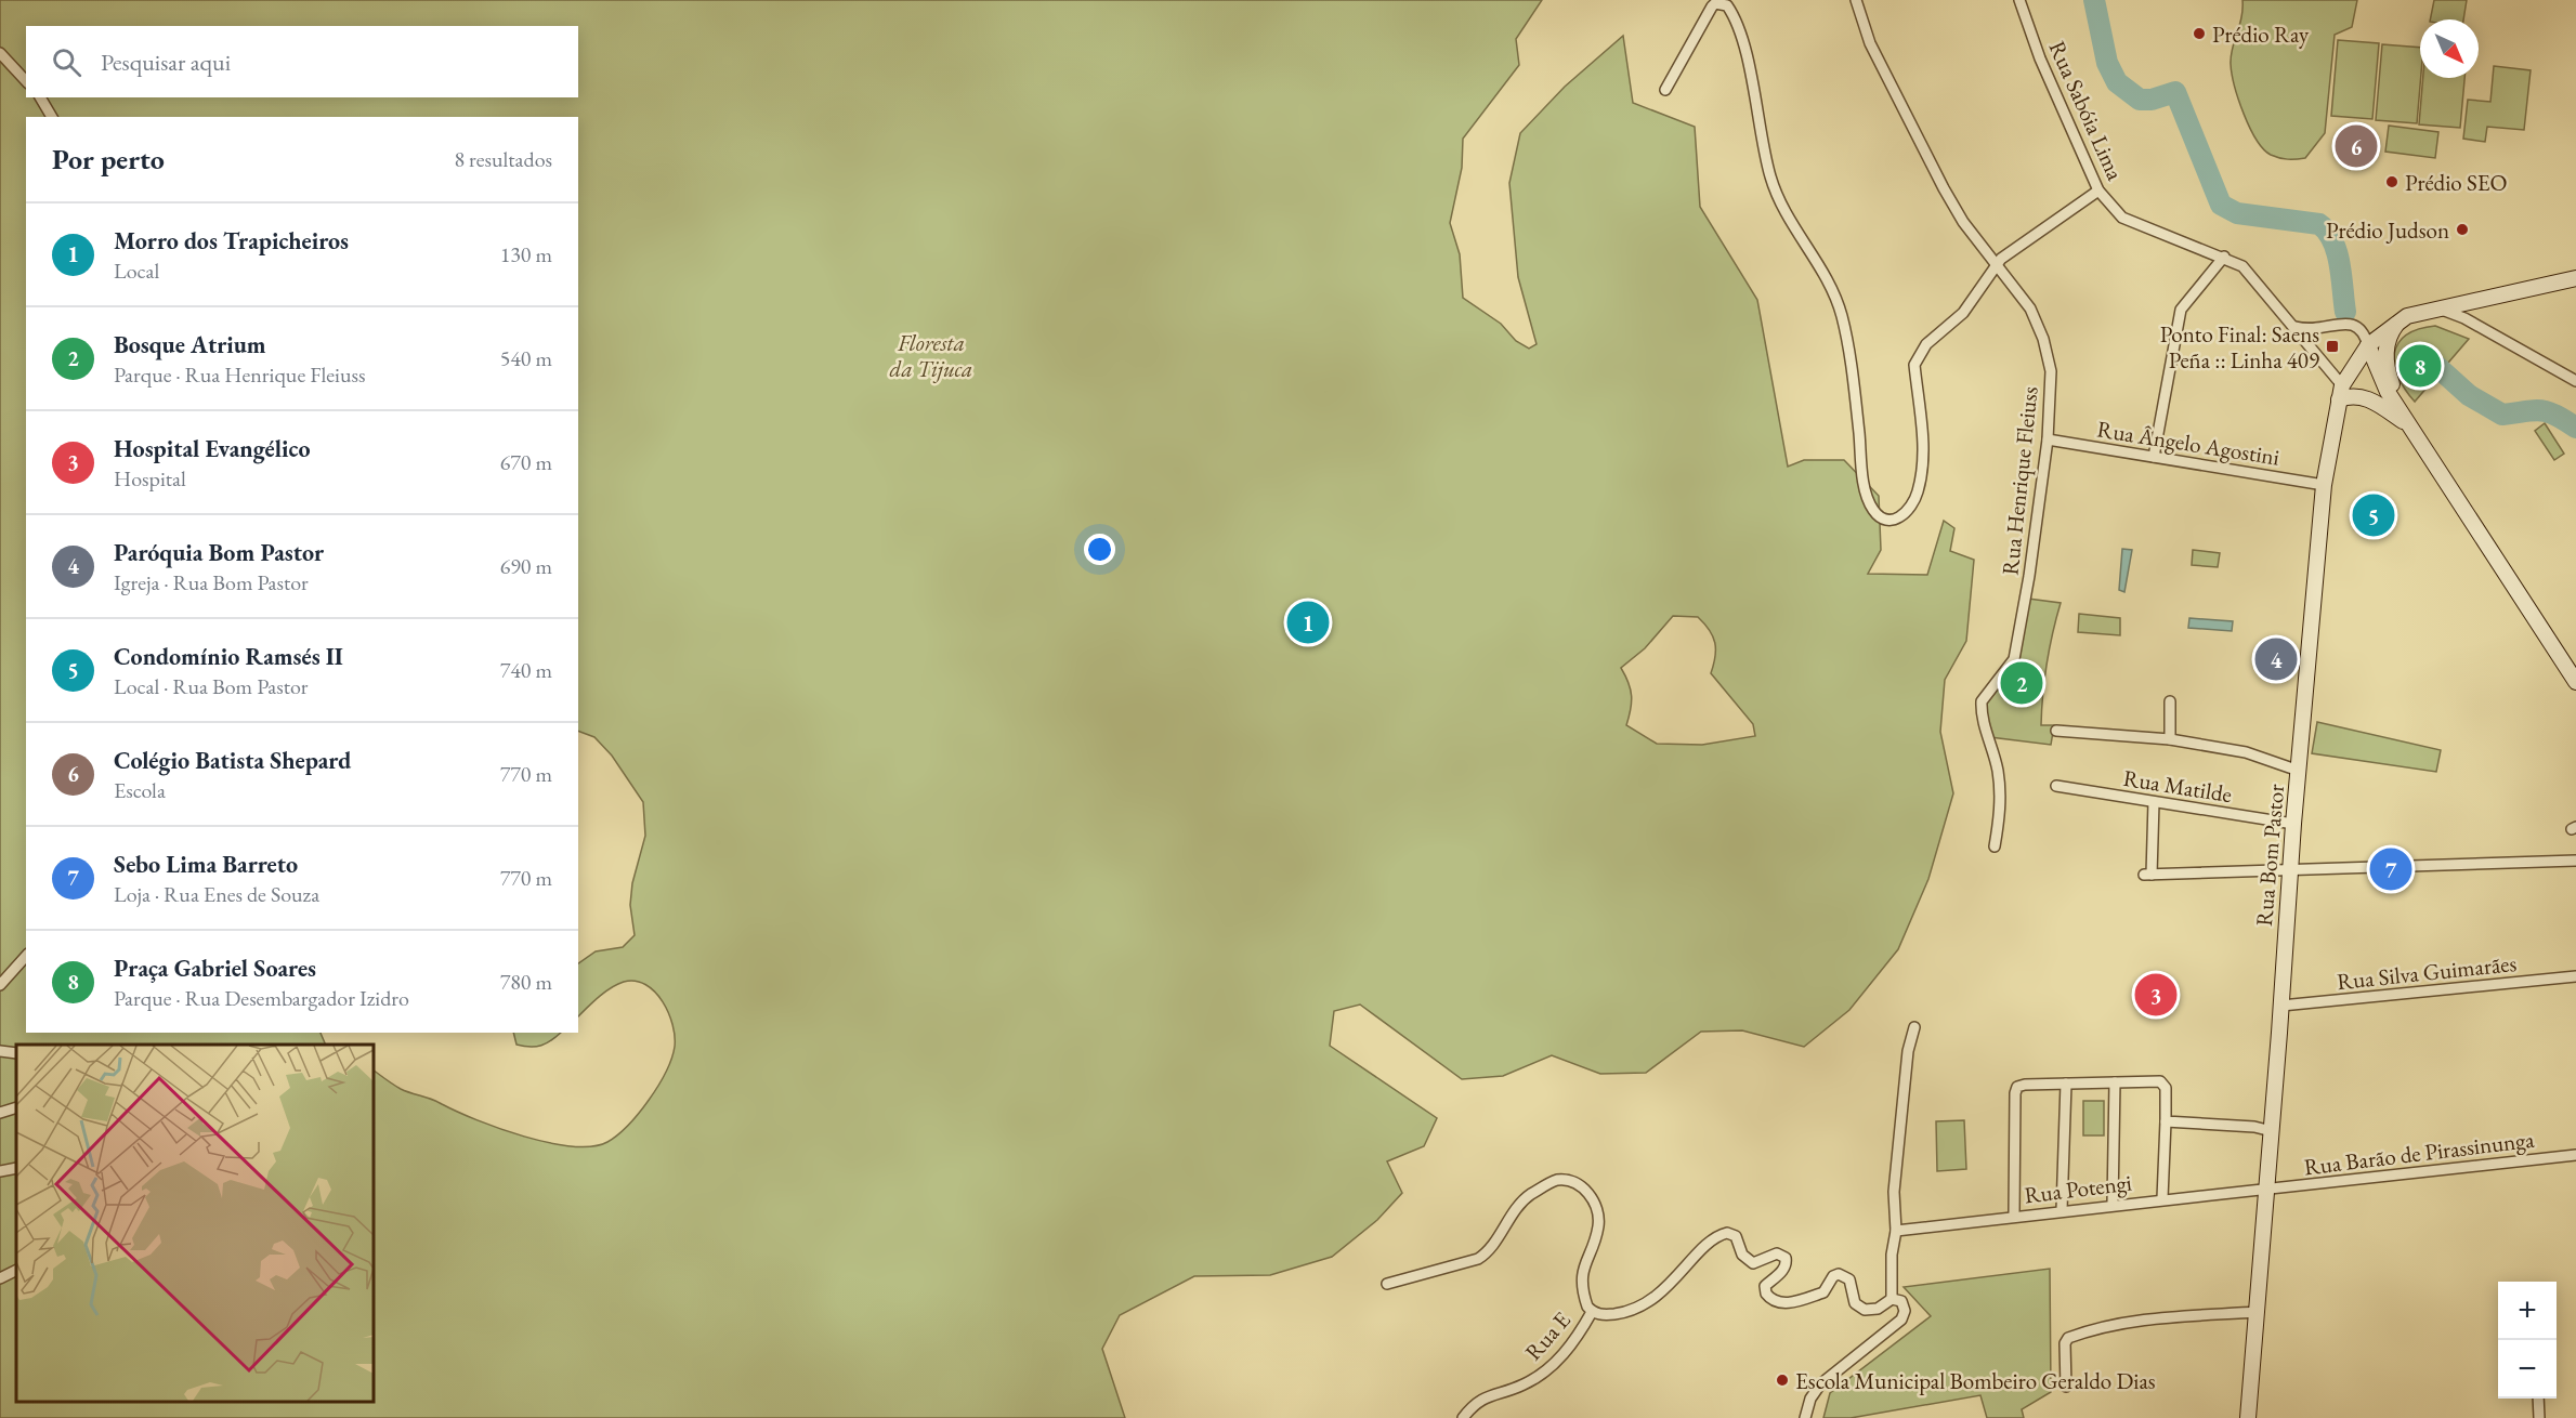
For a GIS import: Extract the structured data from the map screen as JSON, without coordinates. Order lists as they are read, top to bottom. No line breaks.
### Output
{"streets":{"street":["Rua Sabóia Lima","Rua Ângelo Agostini","Rua Henrique Fleiuss","Rua Matilde","Rua Bom Pastor","Rua Silva Guimarães","Rua Barão de Pirassinunga","Rua Potengi","Rua E"]},"crossings":[["Rua Sabóia Lima","Rua Bom Pastor"],["Rua Ângelo Agostini","Rua Henrique Fleiuss"],["Rua Ângelo Agostini","Rua Bom Pastor"],["Rua Matilde","Rua Bom Pastor"],["Rua Bom Pastor","Rua Silva Guimarães"],["Rua Bom Pastor","Rua Barão de Pirassinunga"],["Rua Bom Pastor","Rua Potengi"],["Rua Barão de Pirassinunga","Rua Potengi"]],"parks":["Floresta da Tijuca"],"places":{"other":["Prédio Ray","Prédio SEO","Prédio Judson","Escola Municipal Bombeiro Geraldo Dias"],"transit":["Ponto Final: Saens Peña :: Linha 409"]},"north":"bottom right","page":{"search":"Pesquisar aqui","heading":["Por perto","8 resultados"],"pins":["6","8","5","1","4","2","7","3"],"list":[{"mark":"1","name":"Morro dos Trapicheiros","note":"Local","value":"130 m"},{"mark":"2","name":"Bosque Atrium","note":"Parque · Rua Henrique Fleiuss","value":"540 m"},{"mark":"3","name":"Hospital Evangélico","note":"Hospital","value":"670 m"},{"mark":"4","name":"Paróquia Bom Pastor","note":"Igreja · Rua Bom Pastor","value":"690 m"},{"mark":"5","name":"Condomínio Ramsés II","note":"Local · Rua Bom Pastor","value":"740 m"},{"mark":"6","name":"Colégio Batista Shepard","note":"Escola","value":"770 m"},{"mark":"7","name":"Sebo Lima Barreto","note":"Loja · Rua Enes de Souza","value":"770 m"},{"mark":"8","name":"Praça Gabriel Soares","note":"Parque · Rua Desembargador Izidro","value":"780 m"}],"map_buttons":["+","−"]}}
